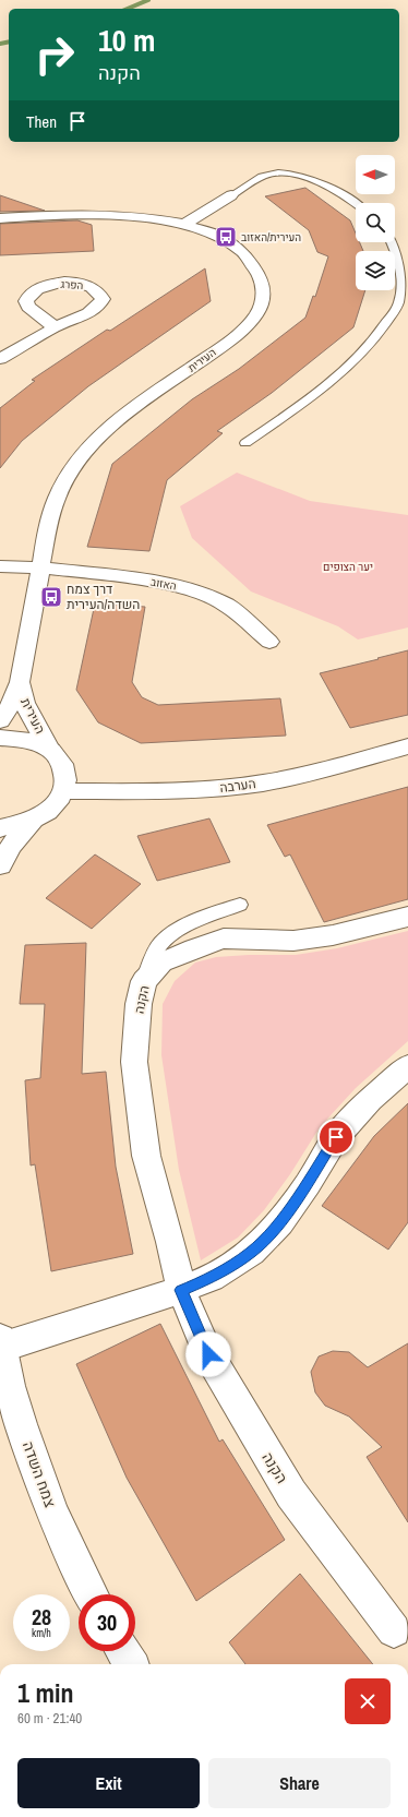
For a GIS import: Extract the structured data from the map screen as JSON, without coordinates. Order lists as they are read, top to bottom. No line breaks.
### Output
{"streets":{"street":["הפרג","העירית","האזוב","הערבה","הקנה","צמח השדה"]},"crossings":[["העירית","האזוב"]],"parks":["יער הצופים"],"places":{"bus stop":["העירית/האזוב","דרך צמח השדה/העירית"]},"north":"left","page":{"turn":["10 m","הקנה"],"then":"Then","speed":"28 km/h","limit":"30","heading":["1 min","60 m · 21:40"],"buttons":["Exit","Share"]}}
